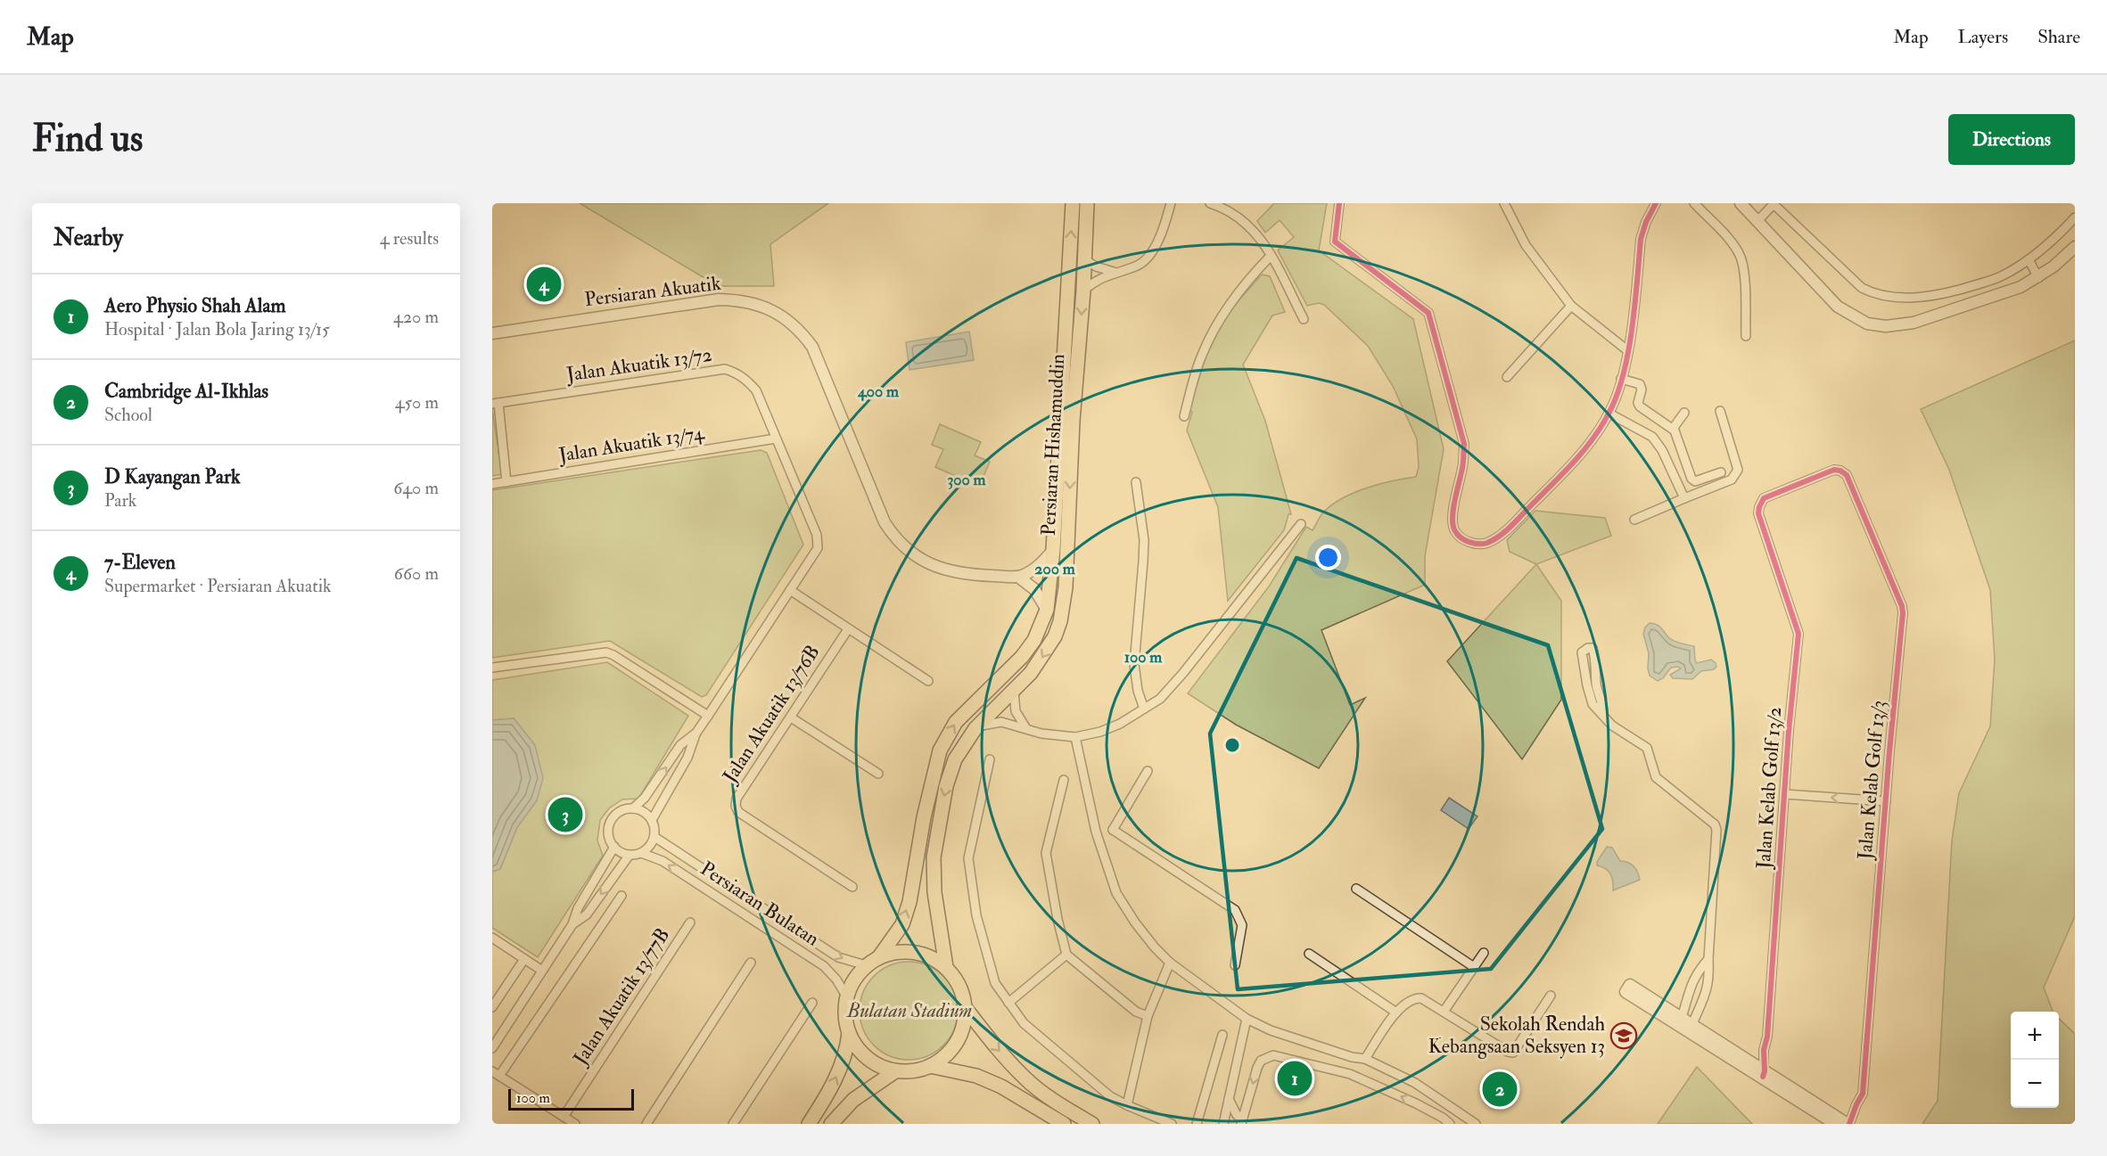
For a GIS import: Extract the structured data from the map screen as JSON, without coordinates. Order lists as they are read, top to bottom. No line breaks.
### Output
{"streets":{"main road":["Persiaran Hishamuddin"],"street":["Persiaran Akuatik","Jalan Akuatik 13/72","Jalan Akuatik 13/74","Jalan Akuatik 13/76B","Jalan Kelab Golf 13/3","Jalan Kelab Golf 13/2","Persiaran Bulatan","Jalan Akuatik 13/77B"]},"crossings":[["Jalan Akuatik 13/72","Jalan Akuatik 13/74"],["Persiaran Hishamuddin","Persiaran Bulatan"],["Jalan Kelab Golf 13/3","Jalan Kelab Golf 13/2"]],"parks":["Bulatan Stadium"],"places":{"school or university":["Sekolah Rendah Kebangsaan Seksyen 13"]},"scale_bar":"100 m","page":{"header":"Map","nav":["Map","Layers","Share"],"buttons":"Directions","title":"Find us","heading":["Nearby","4 results"],"pins":["4","3","1","2"],"list":[{"mark":"1","name":"Aero Physio Shah Alam","note":"Hospital · Jalan Bola Jaring 13/15","value":"420 m"},{"mark":"2","name":"Cambridge Al-Ikhlas","note":"School","value":"450 m"},{"mark":"3","name":"D Kayangan Park","note":"Park","value":"640 m"},{"mark":"4","name":"7-Eleven","note":"Supermarket · Persiaran Akuatik","value":"660 m"}],"map_buttons":["+","−"],"scale":"100 m"},"rings":["400 m","300 m","200 m","100 m"]}
